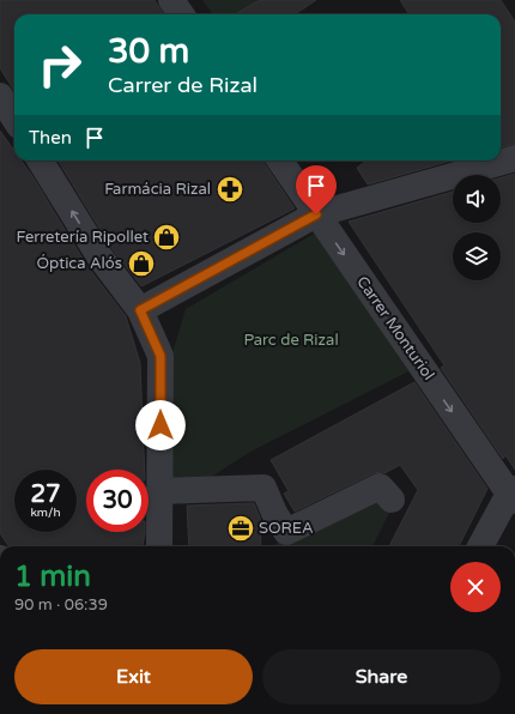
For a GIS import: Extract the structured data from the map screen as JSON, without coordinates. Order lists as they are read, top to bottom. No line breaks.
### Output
{"streets":{"street":["Carrer Monturiol"]},"one_way":["Carrer Monturiol"],"parks":["Parc de Rizal"],"places":{"pharmacy":["Farmácia Rizal"],"shop":["Ferretería Ripollet","Óptica Alós"],"office":["SOREA"]},"page":{"turn":["30 m","Carrer de Rizal"],"then":"Then","speed":"27 km/h","limit":"30","heading":["1 min","90 m · 06:39"],"buttons":["Exit","Share"]}}
